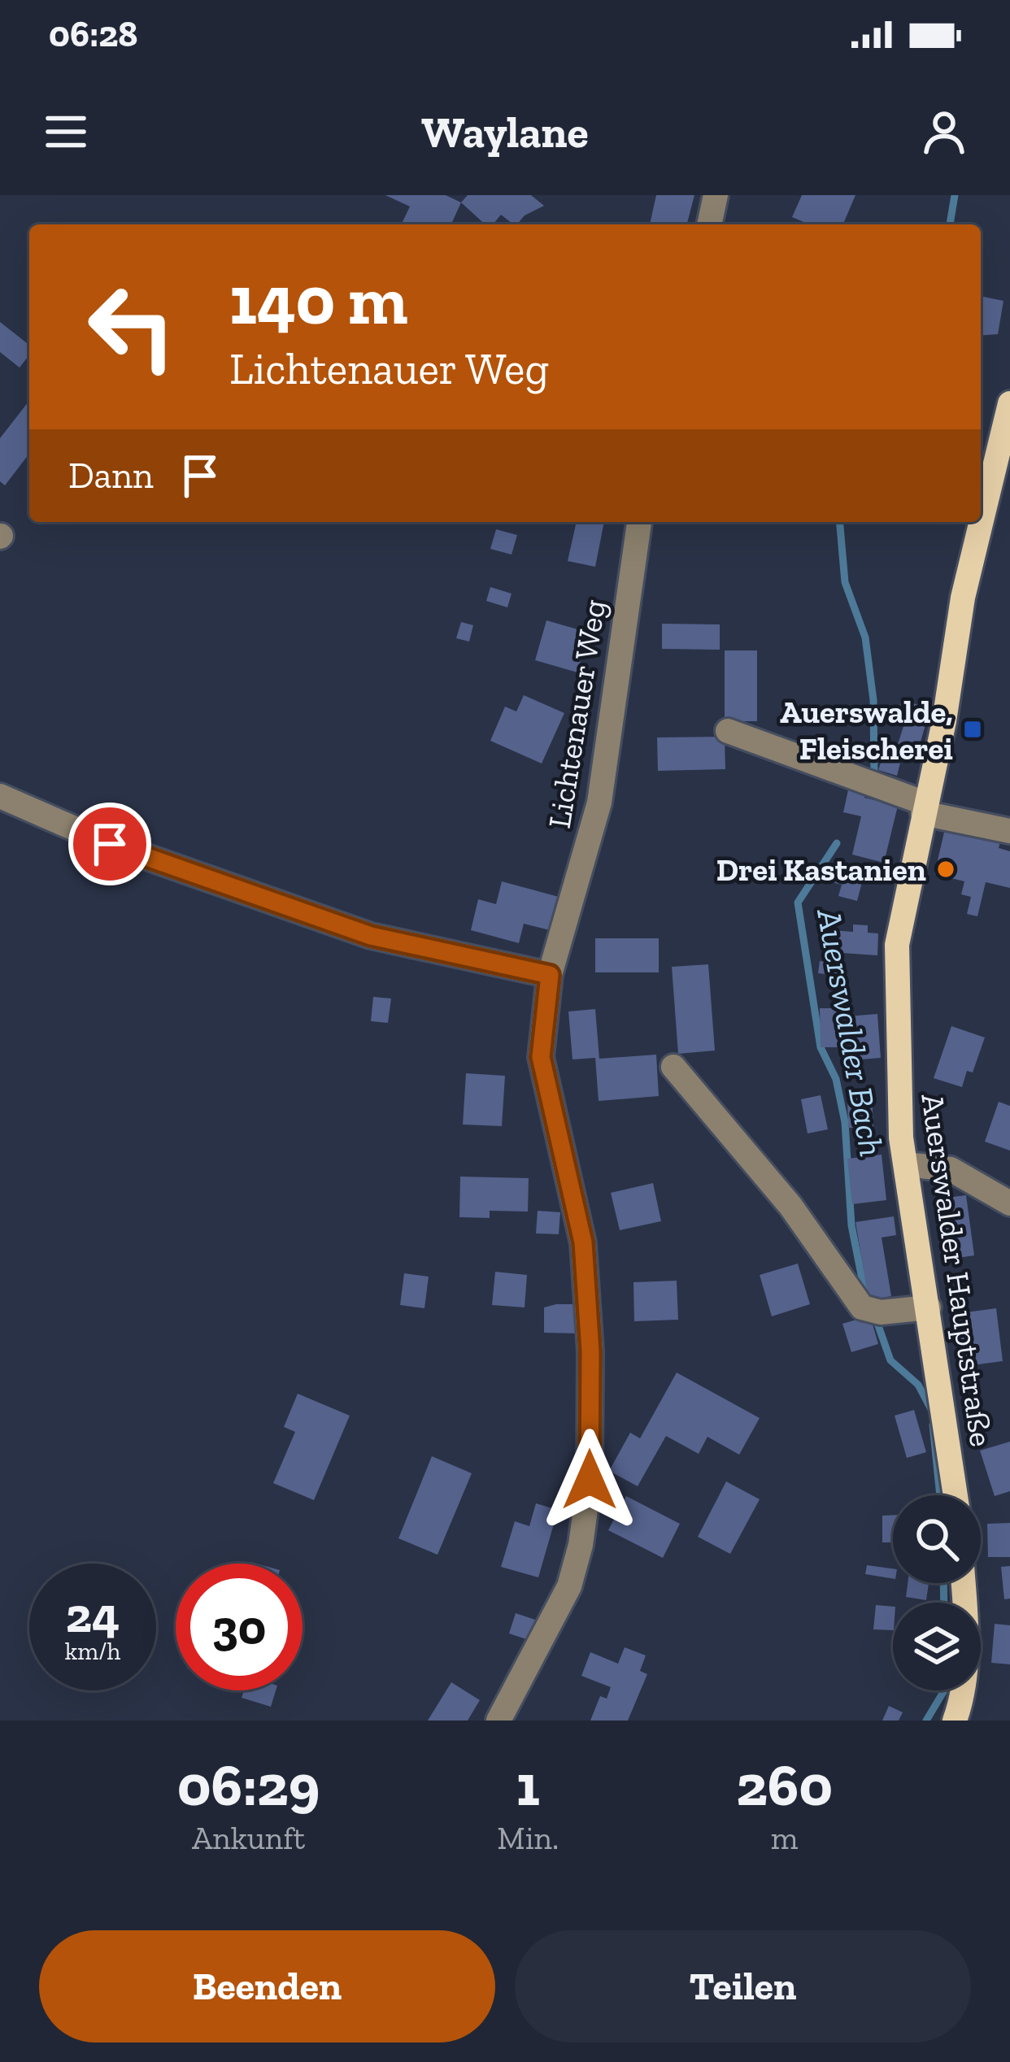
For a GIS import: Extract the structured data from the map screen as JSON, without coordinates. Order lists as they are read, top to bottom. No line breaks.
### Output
{"streets":{"main road":["Auerswalder Hauptstraße"],"street":["Lichtenauer Weg"]},"water":["Auerswalder Bach"],"places":{"transit":["Auerswalde, Fleischerei"],"other":["Drei Kastanien"]},"page":{"status":"06:28","header":"Waylane","turn":["140 m","Lichtenauer Weg"],"then":"Dann","speed":"24 km/h","limit":"30","eta":["06:29","Ankunft","1","Min.","260","m"],"buttons":["Beenden","Teilen"]}}
